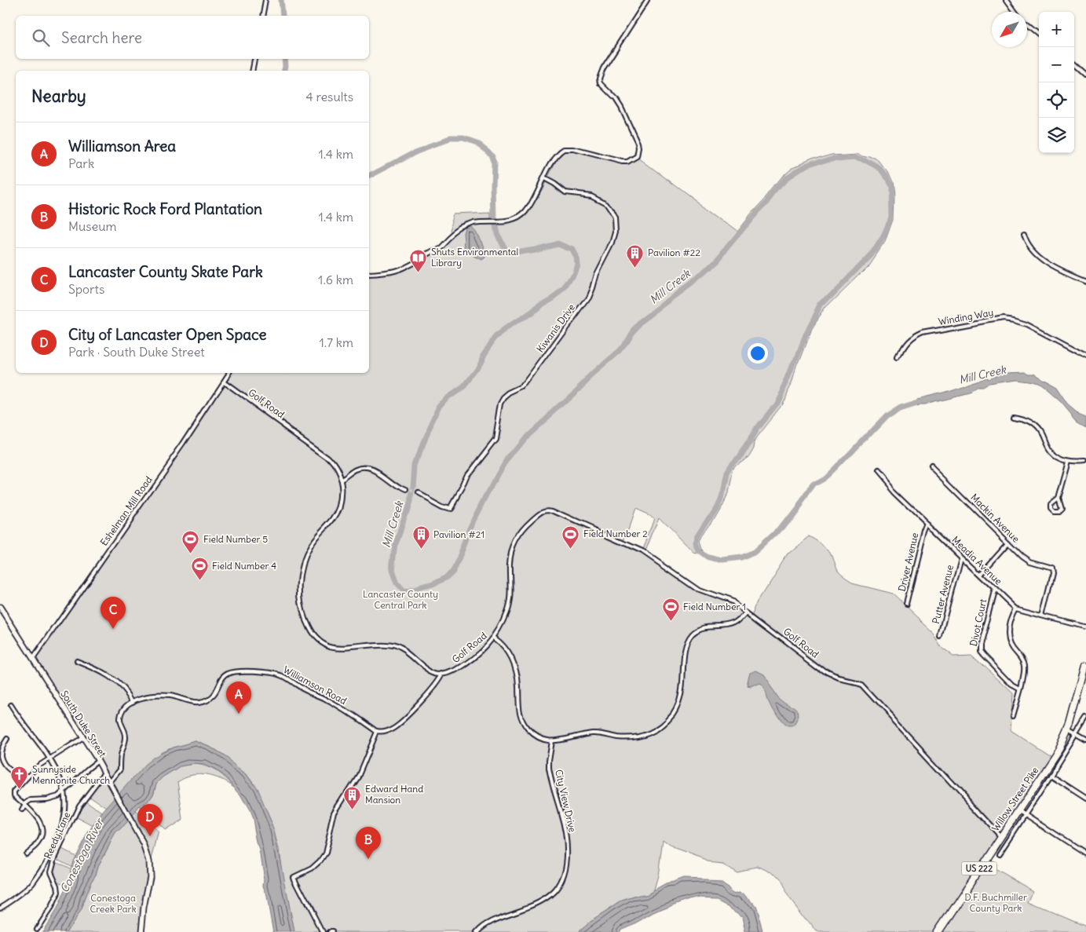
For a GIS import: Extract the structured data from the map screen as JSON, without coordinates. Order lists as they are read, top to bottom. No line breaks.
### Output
{"streets":{"highway":["Willow Street Pike","US 222"],"main road":["South Duke Street"],"street":["Winding Way","Kiwanis Drive","Golf Road","Eshelman Mill Road","Mackin Avenue","Meadia Avenue","Driver Avenue","Putter Avenue","Divot Court","Williamson Road","City View Drive","Reedy Lane"]},"crossings":[["Golf Road","Eshelman Mill Road"],["Golf Road","Willow Street Pike"],["Eshelman Mill Road","South Duke Street"],["Mackin Avenue","Meadia Avenue"],["Meadia Avenue","Driver Avenue"],["Meadia Avenue","Putter Avenue"],["Meadia Avenue","Divot Court"],["South Duke Street","Reedy Lane"]],"water":["Mill Creek","Conestoga River"],"parks":["Lancaster County Central Park","D.F. Buchmiller County Park","Conestoga Creek Park"],"places":{"building":["Pavilion #22","Pavilion #21","Edward Hand Mansion"],"library":["Shuts Environmental Library"],"sports":["Field Number 2","Field Number 5","Field Number 4","Field Number 1"],"church":["Sunnyside Mennonite Church"]},"north":"bottom left","page":{"map_buttons":["+","−"],"search":"Search here","heading":["Nearby","4 results"],"list":[{"mark":"A","name":"Williamson Area","note":"Park","value":"1.4 km"},{"mark":"B","name":"Historic Rock Ford Plantation","note":"Museum","value":"1.4 km"},{"mark":"C","name":"Lancaster County Skate Park","note":"Sports","value":"1.6 km"},{"mark":"D","name":"City of Lancaster Open Space","note":"Park · South Duke Street","value":"1.7 km"}],"pins":["C","A","D","B"]}}
